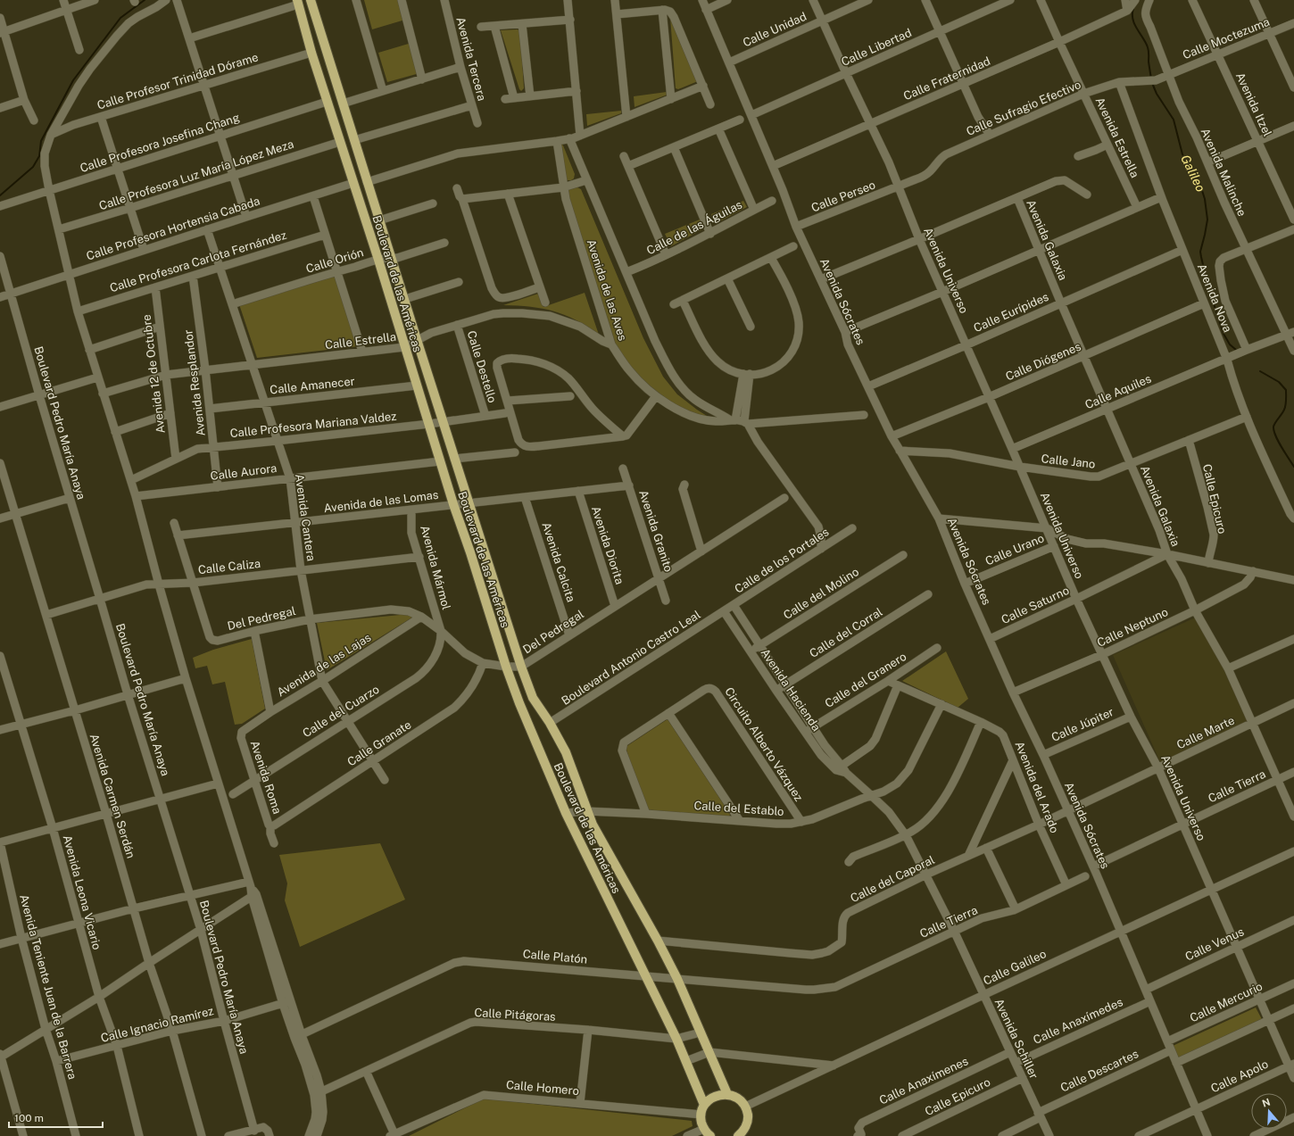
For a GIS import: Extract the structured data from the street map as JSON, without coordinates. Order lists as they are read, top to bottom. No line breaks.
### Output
{"streets":{"main road":["Boulevard de las Américas"],"street":["Calle Unidad","Calle Moctezuma","Calle Libertad","Avenida Tercera","Calle Fraternidad","Calle Profesor Trinidad Dórame","Avenida Itzel","Calle Sufragio Efectivo","Avenida Estrella","Calle Profesora Josefina Chang","Avenida Malinche","Calle Profesora Luz María López Meza","Calle Perseo","Calle de las Águilas","Calle Profesora Hortensia Cabada","Avenida Galaxia","Calle Orión","Calle Profesora Carlota Fernández","Avenida Universo","Avenida de las Aves","Avenida Nova","Avenida Sócrates","Calle Eurípides","Calle Estrella","Calle Diógenes","Calle Destello","Avenida 12 de Octubre","Avenida Resplandor","Calle Amanecer","Calle Aquiles","Boulevard Pedro María Anaya","Calle Profesora Mariana Valdez","Calle Jano","Calle Aurora","Calle Epicuro","Avenida de las Lomas","Avenida Cantera","Avenida Granito","Avenida Diorita","Calle Urano","Calle de los Portales","Avenida Calcita","Calle Caliza","Avenida Mármol","Calle del Molino","Calle Saturno","Del Pedregal","Calle Neptuno","Calle del Corral","Boulevard Antonio Castro Leal","Avenida de las Lajas","Calle del Granero","Avenida Hacienda","Calle del Cuarzo","Calle Júpiter","Calle Marte","Calle Granate","Circuito Alberto Vázquez","Avenida Roma","Calle Tierra","Avenida del Arado","Avenida Carmen Serdán","Calle del Establo","Calle del Caporal","Avenida Leona Vicario","Calle Venus","Calle Platón","Calle Galileo","Avenida Teniente Juan de la Barrera","Calle Mercurio","Calle Pitágoras","Calle Anaxímedes","Calle Ignacio Ramírez","Avenida Schiller","Calle Descartes","Calle Apolo","Calle Anaxímenes","Calle Homero"]},"crossings":[["Calle Unidad","Avenida Universo"],["Calle Unidad","Avenida Sócrates"],["Calle Moctezuma","Avenida Itzel"],["Calle Moctezuma","Calle Sufragio Efectivo"],["Calle Moctezuma","Avenida Malinche"],["Calle Libertad","Avenida Universo"],["Calle Libertad","Avenida Sócrates"],["Calle Fraternidad","Avenida Estrella"],["Calle Fraternidad","Avenida Universo"],["Calle Fraternidad","Avenida Sócrates"],["Calle Profesor Trinidad Dórame","Boulevard de las Américas"],["Calle Sufragio Efectivo","Avenida Estrella"],["Calle Sufragio Efectivo","Avenida Malinche"],["Calle Sufragio Efectivo","Calle Perseo"],["Calle Sufragio Efectivo","Avenida Universo"],["Calle Sufragio Efectivo","Avenida Nova"],["Calle Profesora Josefina Chang","Boulevard de las Américas"],["Avenida Malinche","Calle Aquiles"],["Calle Profesora Luz María López Meza","Boulevard de las Américas"],["Calle Perseo","Avenida Universo"],["Calle Perseo","Avenida Sócrates"],["Calle de las Águilas","Avenida de las Aves"],["Calle Profesora Hortensia Cabada","Boulevard de las Américas"],["Calle Profesora Hortensia Cabada","Boulevard Pedro María Anaya"],["Calle Profesora Hortensia Cabada","Avenida Cantera"],["Avenida Galaxia","Calle Eurípides"],["Avenida Galaxia","Calle Diógenes"],["Avenida Galaxia","Calle Aquiles"],["Avenida Galaxia","Calle Jano"],["Avenida Galaxia","Calle Saturno"],["Avenida Galaxia","Calle Neptuno"],["Avenida Galaxia","Calle Marte"],["Avenida Galaxia","Calle Tierra"],["Calle Orión","Boulevard de las Américas"],["Calle Orión","Avenida Cantera"],["Calle Profesora Carlota Fernández","Avenida 12 de Octubre"],["Calle Profesora Carlota Fernández","Avenida Resplandor"],["Calle Profesora Carlota Fernández","Avenida Cantera"],["Avenida Universo","Calle Eurípides"],["Avenida Universo","Calle Diógenes"],["Avenida Universo","Calle Aquiles"],["Avenida Universo","Calle Jano"],["Avenida Universo","Calle Urano"],["Avenida Universo","Calle Saturno"],["Avenida Universo","Calle Neptuno"],["Avenida Universo","Calle Júpiter"],["Avenida Universo","Calle Marte"],["Avenida Universo","Calle Tierra"],["Avenida Universo","Calle Venus"],["Avenida Universo","Calle Galileo"],["Avenida Universo","Calle Mercurio"],["Avenida Universo","Calle Apolo"],["Boulevard de las Américas","Calle Estrella"],["Boulevard de las Américas","Calle Amanecer"],["Boulevard de las Américas","Calle Profesora Mariana Valdez"],["Boulevard de las Américas","Calle Aurora"],["Boulevard de las Américas","Avenida de las Lomas"],["Boulevard de las Américas","Del Pedregal"],["Boulevard de las Américas","Boulevard Antonio Castro Leal"],["Boulevard de las Américas","Calle del Establo"],["Boulevard de las Américas","Calle del Caporal"],["Boulevard de las Américas","Calle Platón"],["Boulevard de las Américas","Calle Pitágoras"],["Avenida de las Aves","Calle Estrella"],["Avenida Nova","Calle Eurípides"],["Avenida Nova","Calle Diógenes"],["Avenida Nova","Calle Aquiles"],["Avenida Nova","Calle Jano"],["Avenida Sócrates","Calle Eurípides"],["Avenida Sócrates","Calle Diógenes"],["Avenida Sócrates","Calle Jano"],["Avenida Sócrates","Calle Urano"],["Avenida Sócrates","Calle Saturno"],["Avenida Sócrates","Calle Neptuno"],["Avenida Sócrates","Calle Júpiter"],["Avenida Sócrates","Calle Marte"],["Avenida Sócrates","Calle Tierra"],["Avenida Sócrates","Calle del Caporal"],["Avenida Sócrates","Calle Venus"],["Avenida Sócrates","Calle Galileo"],["Avenida Sócrates","Calle Mercurio"],["Avenida Sócrates","Calle Anaxímedes"],["Avenida Sócrates","Calle Descartes"],["Avenida Sócrates","Calle Apolo"],["Calle Estrella","Calle Destello"],["Calle Estrella","Avenida 12 de Octubre"],["Calle Estrella","Avenida Resplandor"],["Calle Estrella","Avenida Cantera"],["Calle Destello","Calle Profesora Mariana Valdez"],["Avenida 12 de Octubre","Calle Profesora Mariana Valdez"],["Avenida Resplandor","Calle Amanecer"],["Avenida Resplandor","Calle Profesora Mariana Valdez"],["Avenida Resplandor","Calle Aurora"],["Calle Amanecer","Avenida Cantera"],["Boulevard Pedro María Anaya","Calle Caliza"],["Boulevard Pedro María Anaya","Calle Ignacio Ramírez"],["Calle Profesora Mariana Valdez","Avenida Cantera"],["Calle Jano","Calle Epicuro"],["Calle Aurora","Avenida Cantera"],["Calle Epicuro","Avenida Schiller"],["Avenida de las Lomas","Avenida Cantera"],["Avenida de las Lomas","Avenida Granito"],["Avenida de las Lomas","Avenida Diorita"],["Avenida de las Lomas","Avenida Calcita"],["Avenida de las Lomas","Avenida Mármol"],["Avenida Cantera","Calle Caliza"],["Avenida Cantera","Del Pedregal"],["Avenida Cantera","Avenida de las Lajas"],["Avenida Cantera","Calle del Cuarzo"],["Avenida Cantera","Calle Granate"],["Avenida Granito","Del Pedregal"],["Avenida Diorita","Del Pedregal"],["Calle de los Portales","Boulevard Antonio Castro Leal"],["Calle de los Portales","Avenida Hacienda"],["Avenida Calcita","Del Pedregal"],["Calle Caliza","Avenida Mármol"],["Calle Caliza","Del Pedregal"],["Calle Caliza","Avenida Carmen Serdán"],["Avenida Mármol","Del Pedregal"],["Avenida Mármol","Calle del Cuarzo"],["Calle del Molino","Avenida Hacienda"],["Del Pedregal","Avenida de las Lajas"],["Del Pedregal","Calle del Cuarzo"],["Del Pedregal","Calle Granate"],["Calle del Corral","Avenida Hacienda"],["Boulevard Antonio Castro Leal","Avenida Hacienda"],["Avenida de las Lajas","Avenida Roma"],["Calle del Granero","Avenida Hacienda"],["Calle del Granero","Avenida del Arado"],["Avenida Hacienda","Calle Tierra"],["Avenida Hacienda","Calle del Establo"],["Avenida Hacienda","Calle del Caporal"],["Avenida Hacienda","Avenida Schiller"],["Calle del Cuarzo","Avenida Roma"],["Calle Marte","Calle del Caporal"],["Calle Granate","Avenida Roma"],["Circuito Alberto Vázquez","Calle del Establo"],["Calle Tierra","Avenida del Arado"],["Calle Tierra","Calle Platón"],["Calle Tierra","Avenida Schiller"],["Avenida del Arado","Calle del Establo"],["Avenida del Arado","Calle del Caporal"],["Avenida Carmen Serdán","Calle Ignacio Ramírez"],["Avenida Leona Vicario","Calle Ignacio Ramírez"],["Calle Galileo","Avenida Schiller"],["Avenida Teniente Juan de la Barrera","Calle Ignacio Ramírez"],["Calle Anaxímedes","Avenida Schiller"],["Avenida Schiller","Calle Descartes"],["Avenida Schiller","Calle Anaxímenes"]],"water":["Galileo"],"scale_bar":"100 m","north":"top"}
